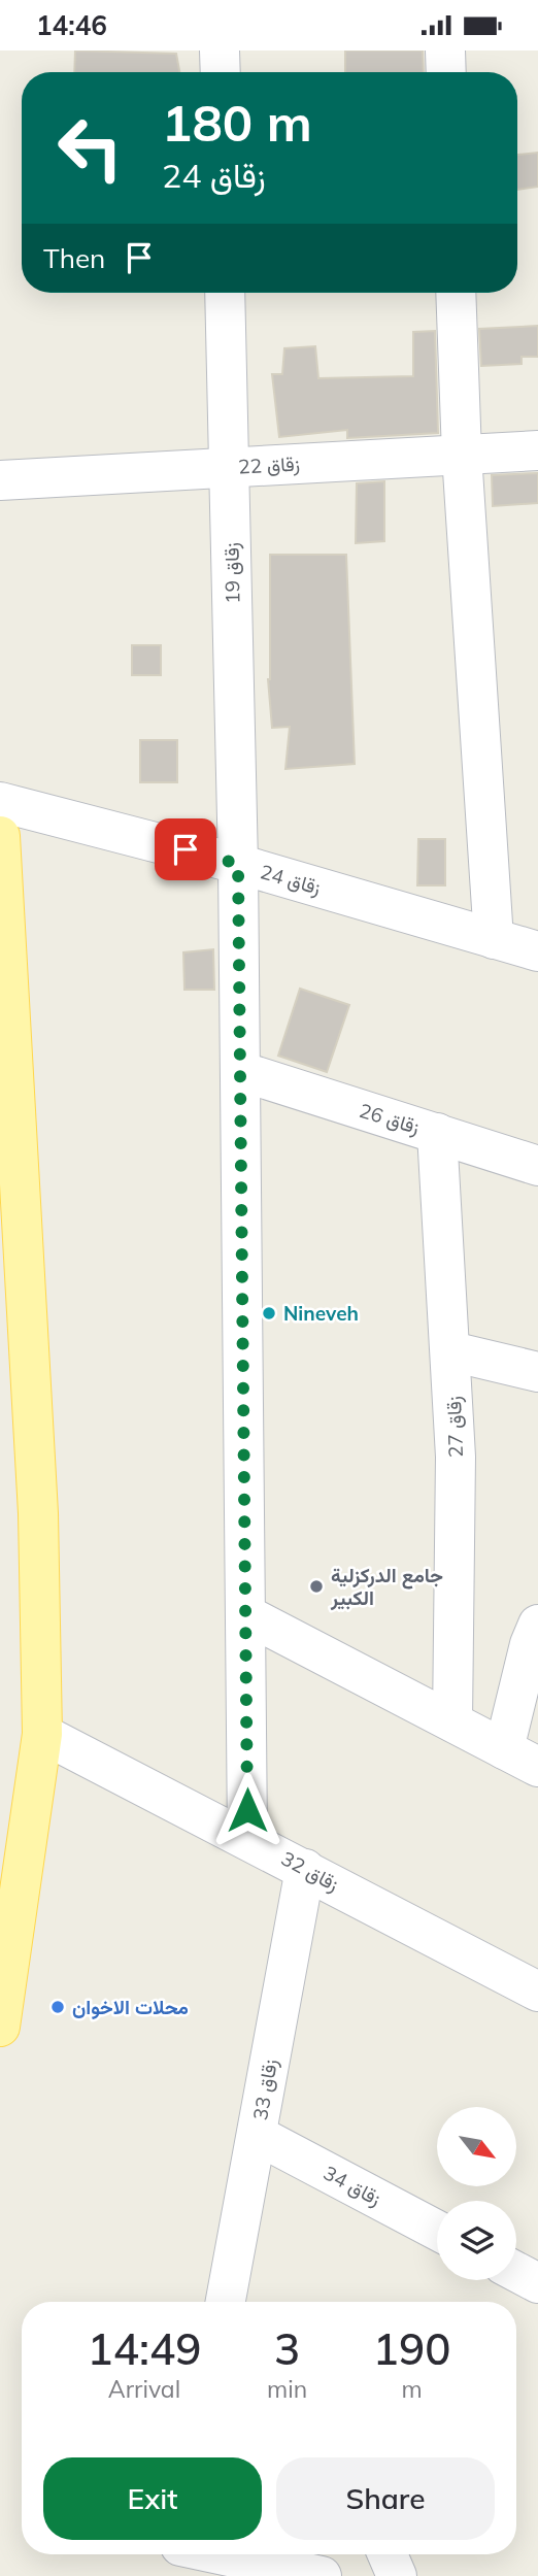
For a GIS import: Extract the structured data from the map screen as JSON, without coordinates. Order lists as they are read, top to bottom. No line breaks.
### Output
{"streets":{"street":["زقاق 22","زقاق 19","زقاق 24","زقاق 26","زقاق 27","زقاق 32","زقاق 33","زقاق 34"]},"crossings":[["زقاق 22","زقاق 19"],["زقاق 19","زقاق 24"],["زقاق 19","زقاق 26"],["زقاق 19","زقاق 32"],["زقاق 26","زقاق 27"],["زقاق 32","زقاق 33"],["زقاق 33","زقاق 34"]],"places":["Nineveh","جامع الدركزلية الكبير","محلات الاخوان"],"north":"bottom right","page":{"status":"14:46","turn":["180 m","زقاق 24"],"then":"Then","eta":["14:49","Arrival","3","min","190","m"],"buttons":["Exit","Share"]}}
